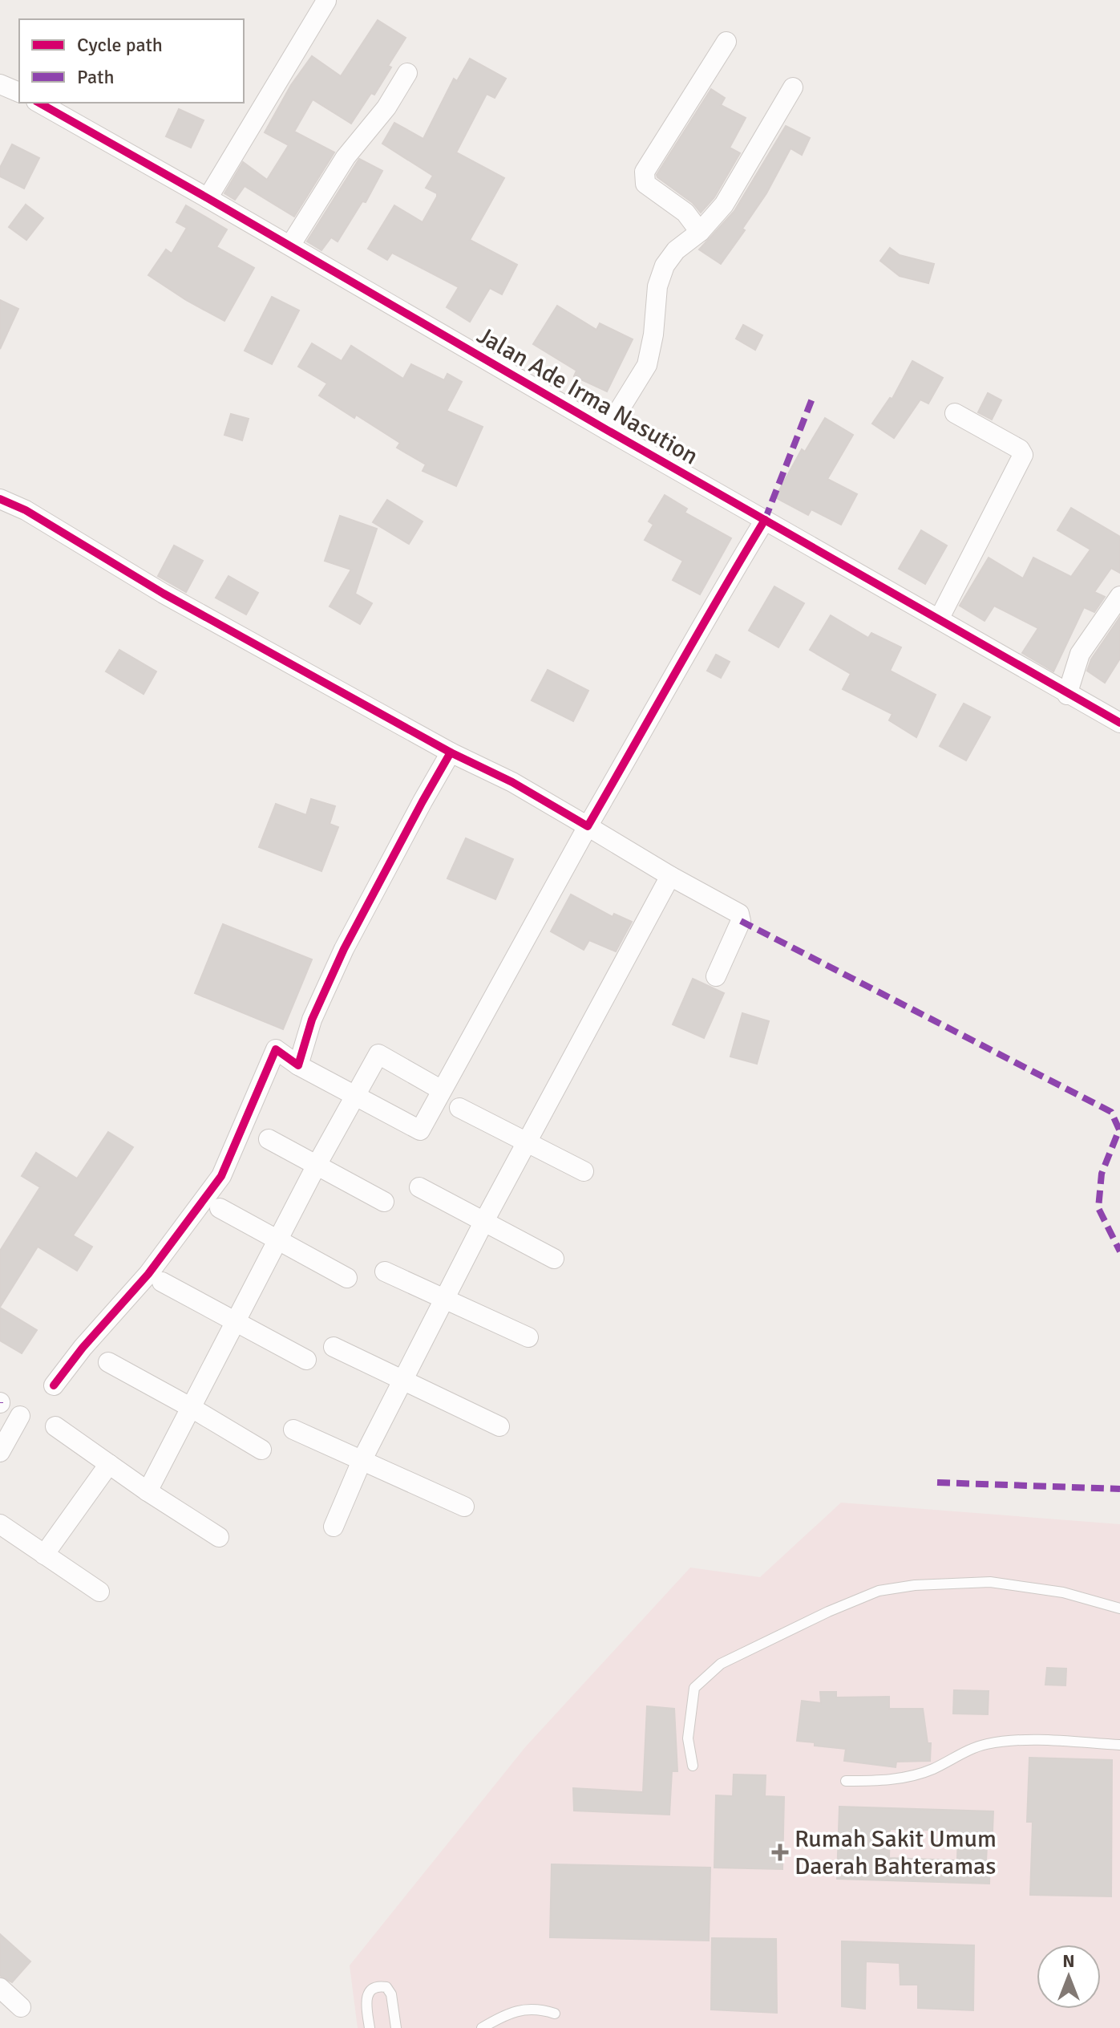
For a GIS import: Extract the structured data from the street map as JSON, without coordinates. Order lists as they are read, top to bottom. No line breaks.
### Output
{"streets":{"street":["Jalan Ade Irma Nasution"]},"places":{"health":["Rumah Sakit Umum Daerah Bahteramas"]},"legend":["Cycle path","Path"],"north":"top"}
